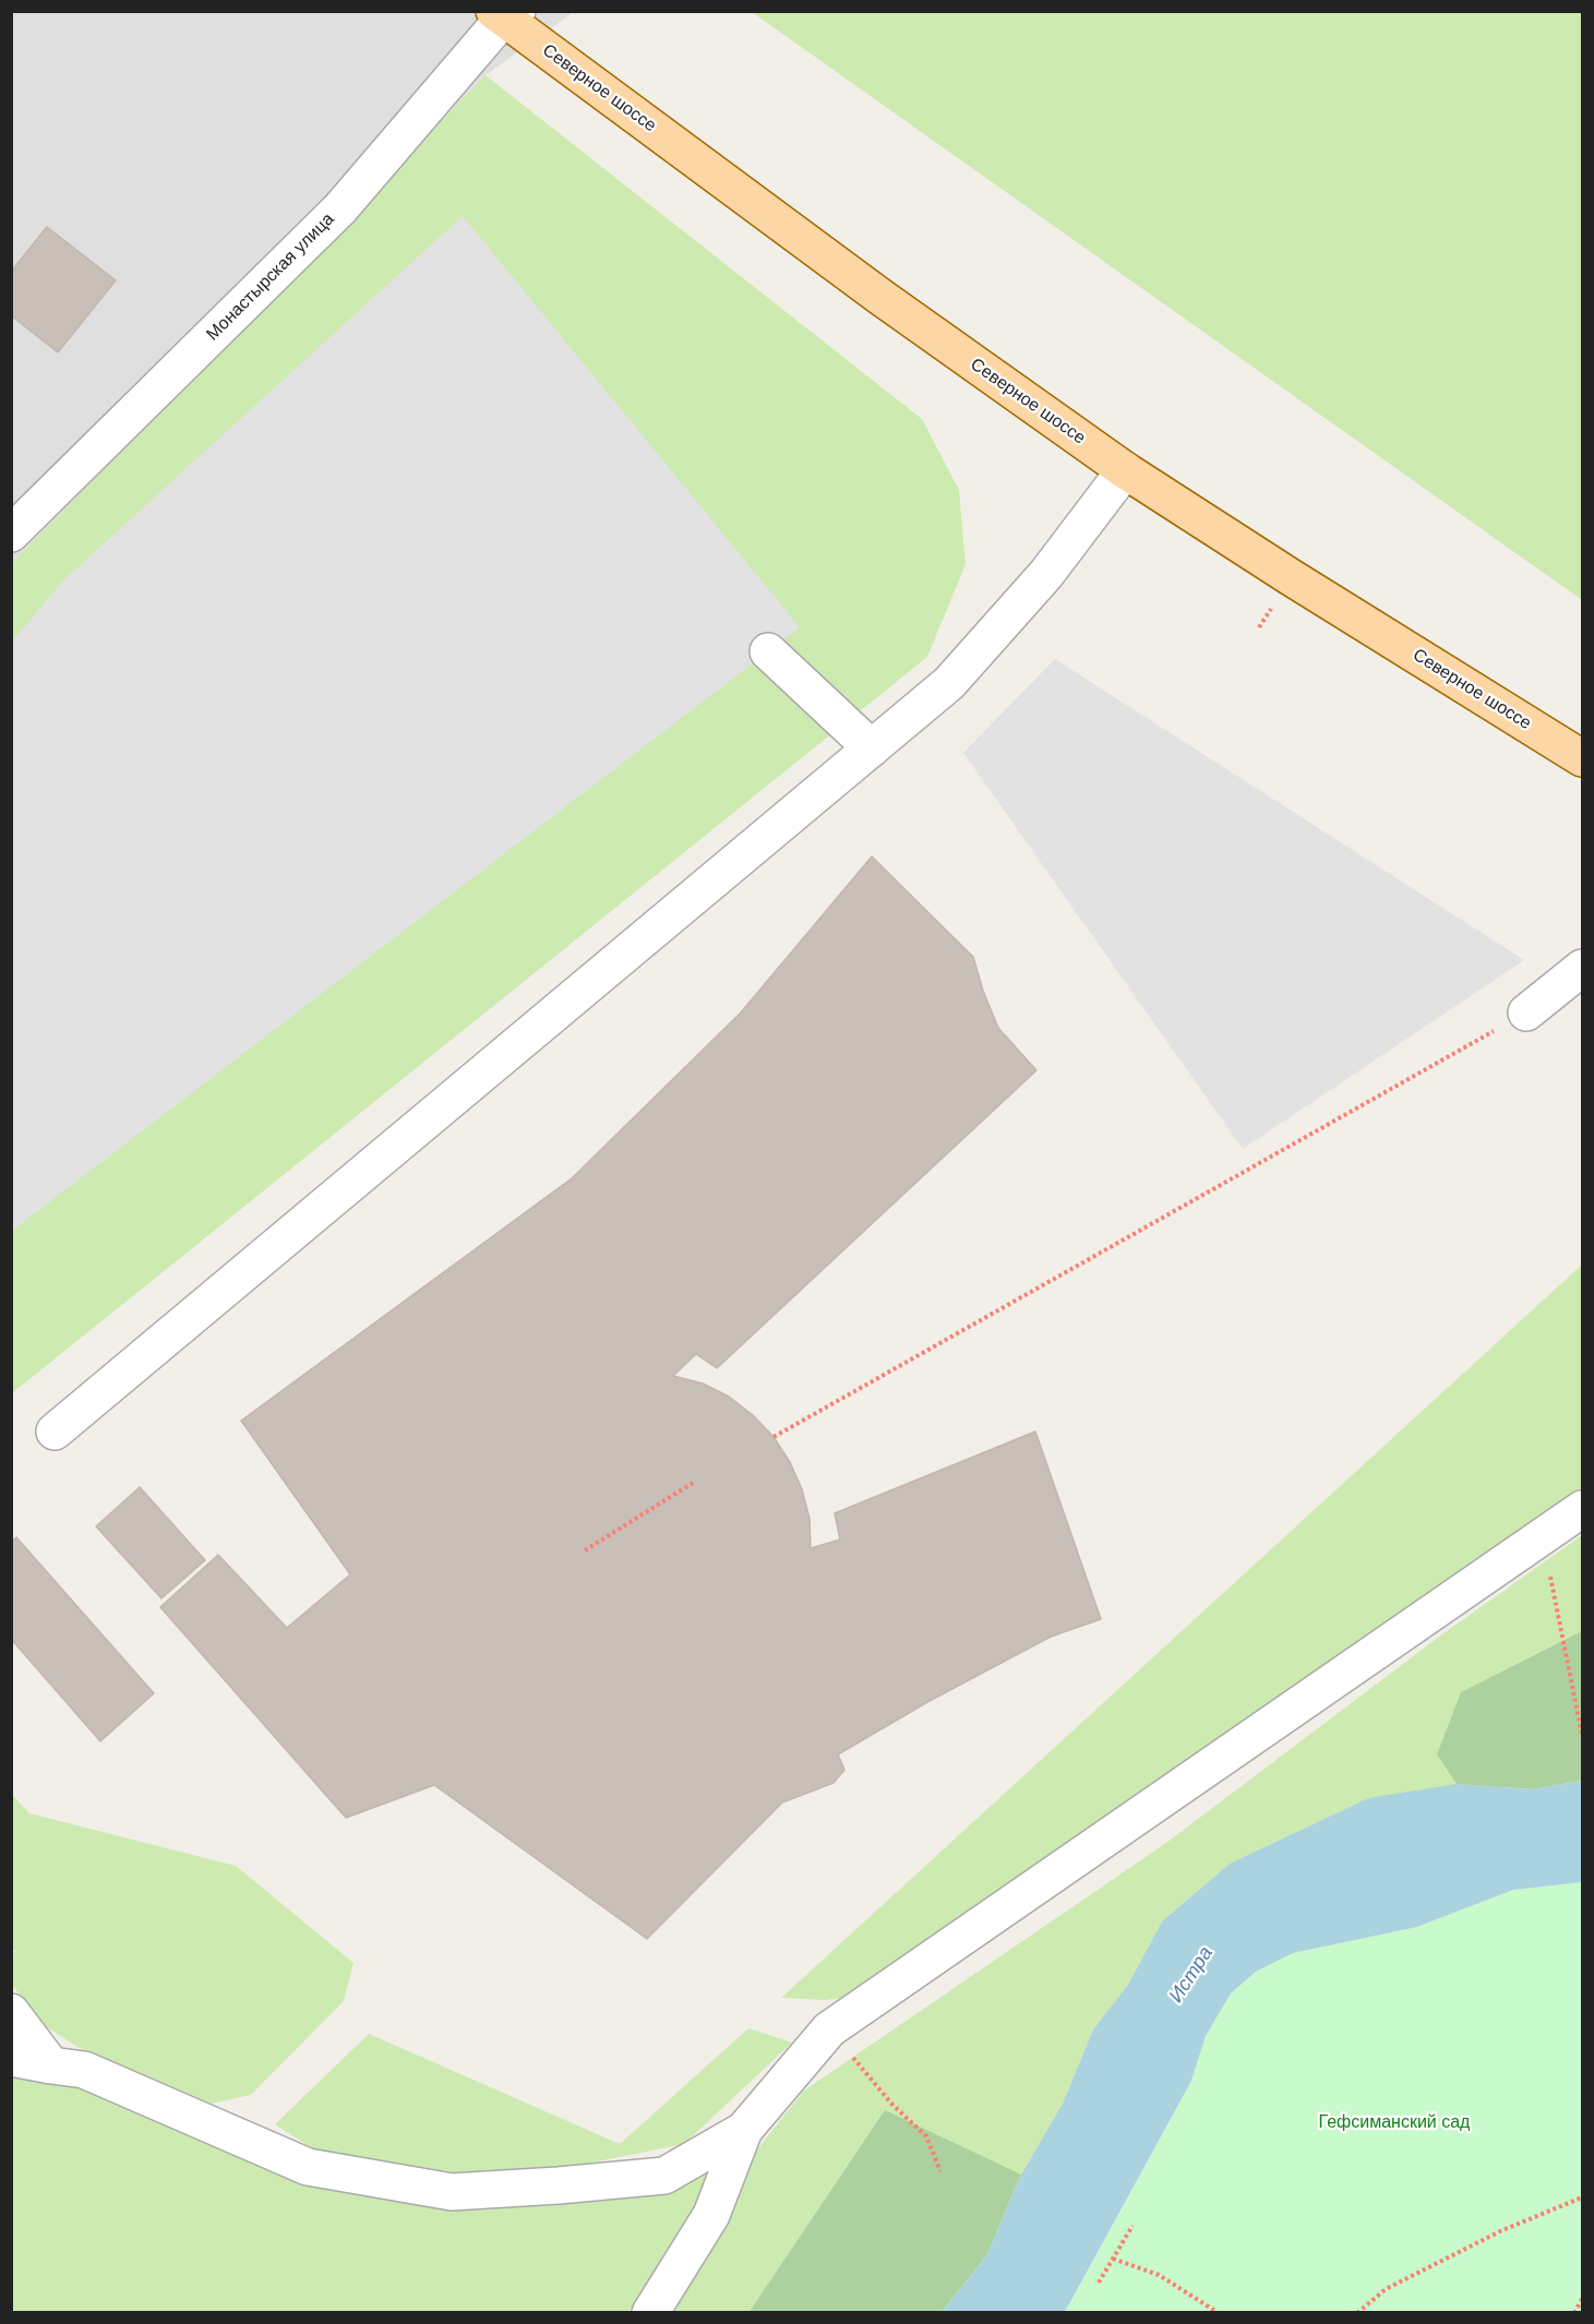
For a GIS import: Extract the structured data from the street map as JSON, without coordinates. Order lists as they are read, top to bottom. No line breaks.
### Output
{"streets":{"main road":["Северное шоссе"],"street":["Монастырская улица"]},"crossings":[["Северное шоссе","Монастырская улица"]],"water":["Истра"],"parks":["Гефсиманский сад"]}
